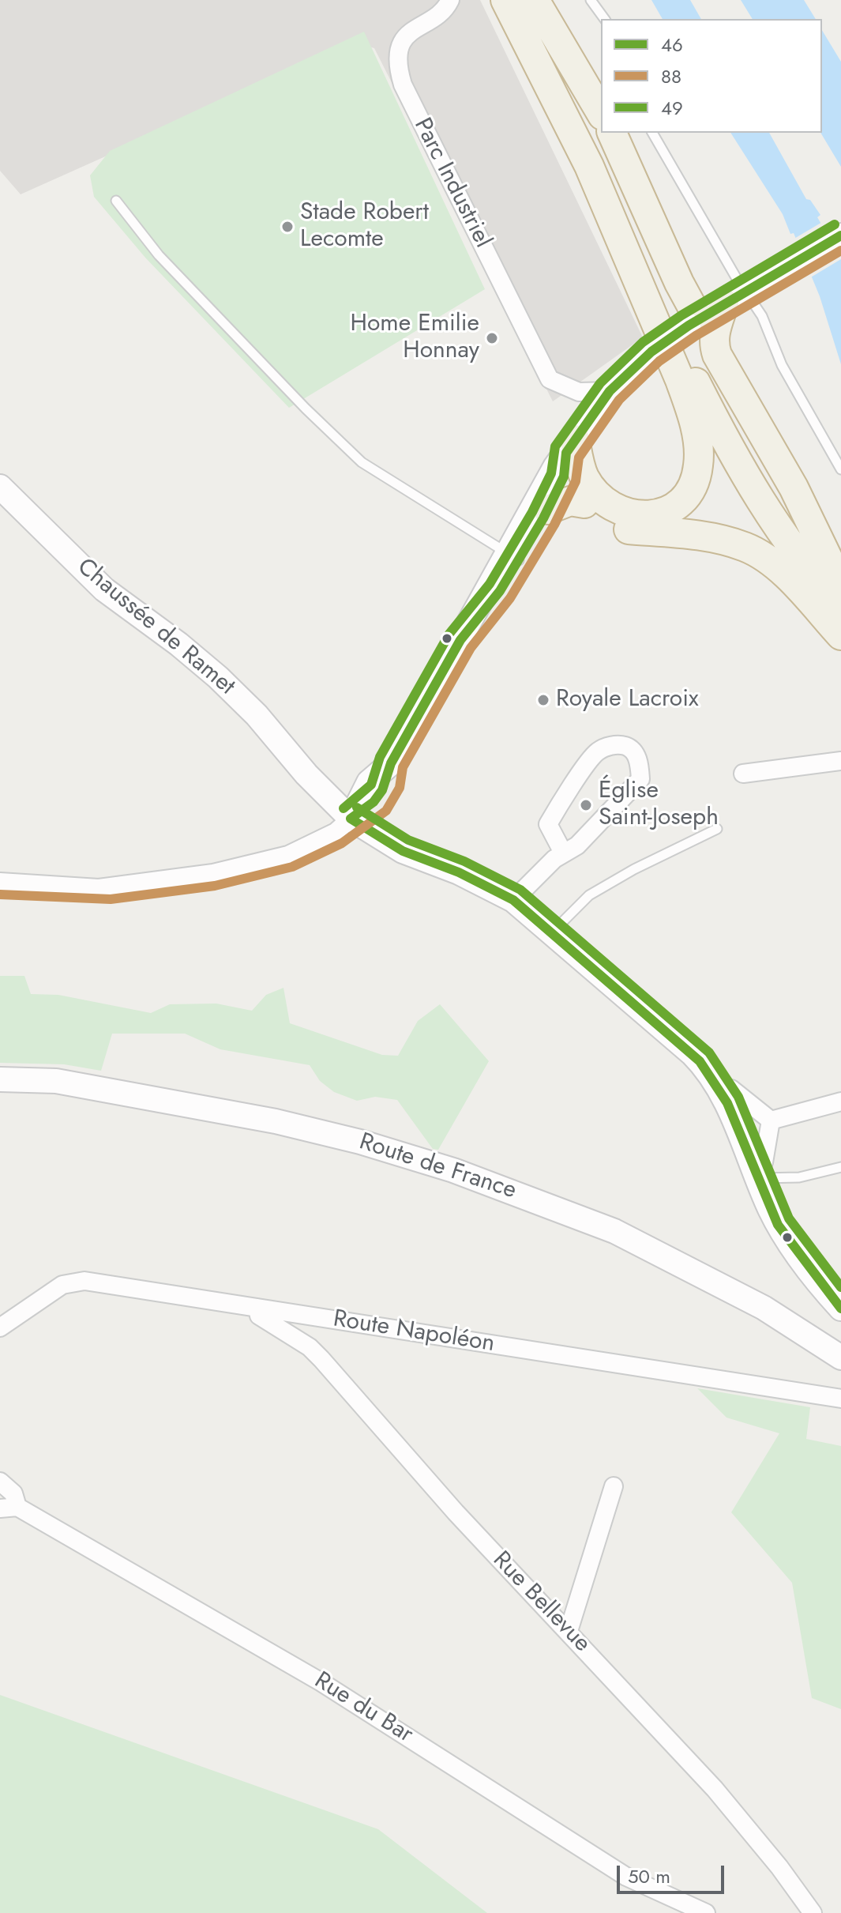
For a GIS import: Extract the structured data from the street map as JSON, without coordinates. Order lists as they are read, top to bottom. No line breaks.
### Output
{"streets":{"main road":["Chaussée de Ramet","Route de France"],"street":["Parc Industriel","Route Napoléon","Rue Bellevue","Rue du Bar"]},"crossings":[["Route Napoléon","Rue Bellevue"]],"places":["Stade Robert Lecomte","Home Emilie Honnay","Royale Lacroix","Église Saint-Joseph"],"lines":["transit line 49","transit line 46","transit line 88"],"legend":["46","88","49"],"scale_bar":"50 m"}
